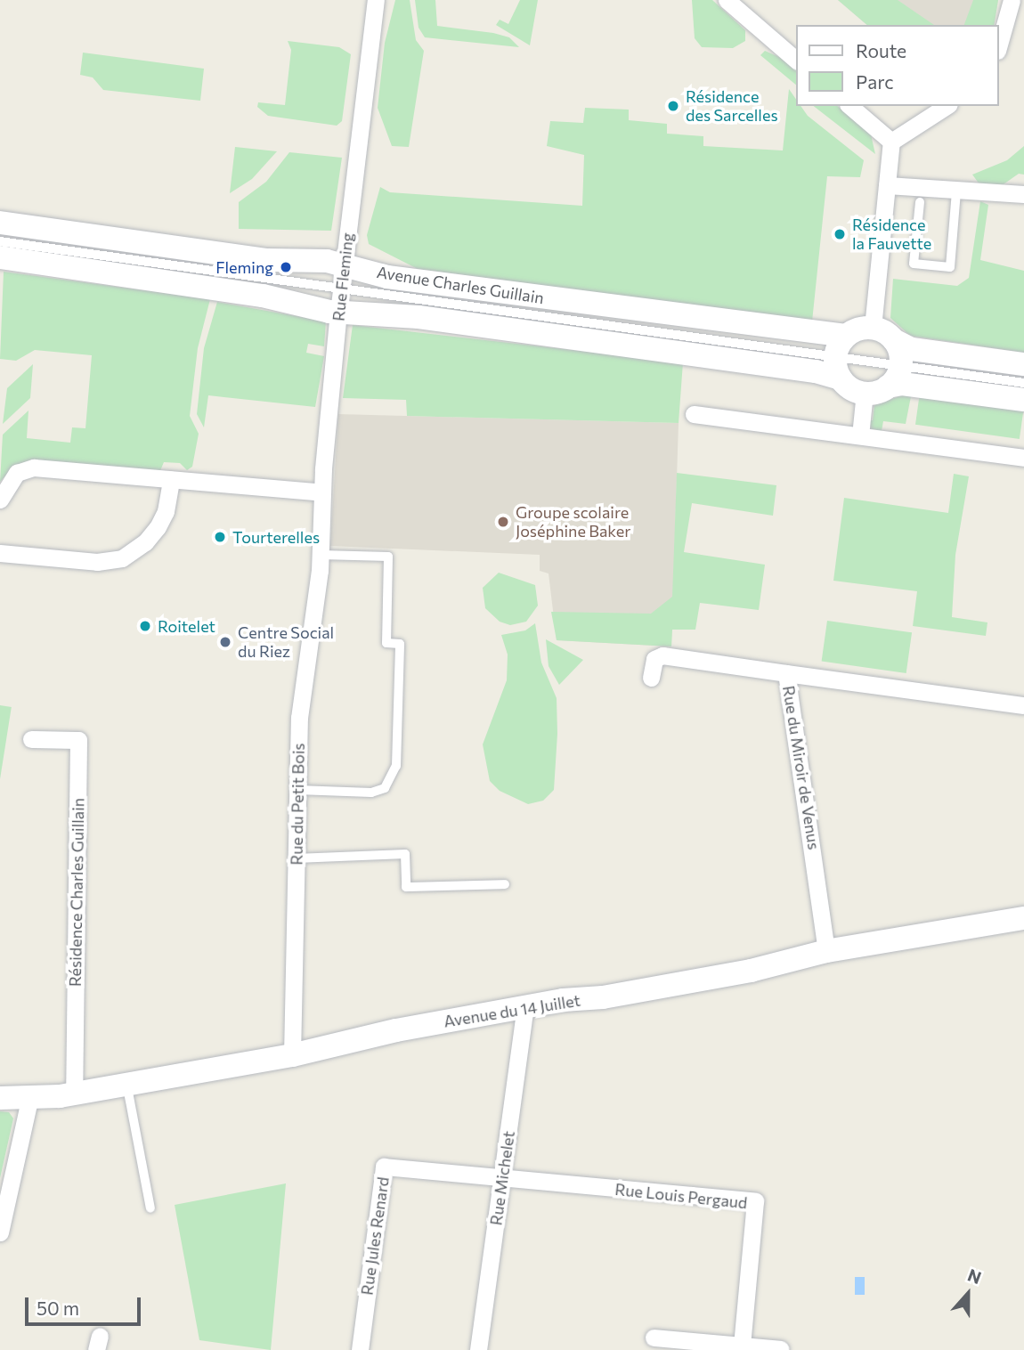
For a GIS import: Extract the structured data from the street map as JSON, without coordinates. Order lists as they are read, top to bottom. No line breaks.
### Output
{"streets":{"street":["Rue Fleming","Avenue Charles Guillain","Rue du Miroir de Venus","Rue du Petit Bois","Résidence Charles Guillain","Avenue du 14 Juillet","Rue Michelet","Rue Louis Pergaud","Rue Jules Renard"]},"crossings":[["Rue Fleming","Avenue Charles Guillain"],["Rue Fleming","Rue du Petit Bois"],["Rue du Miroir de Venus","Avenue du 14 Juillet"],["Rue du Petit Bois","Avenue du 14 Juillet"],["Résidence Charles Guillain","Avenue du 14 Juillet"],["Avenue du 14 Juillet","Rue Michelet"],["Rue Michelet","Rue Louis Pergaud"],["Rue Michelet","Rue Jules Renard"],["Rue Louis Pergaud","Rue Jules Renard"]],"places":["Résidence des Sarcelles","Résidence la Fauvette","Fleming","Groupe scolaire Joséphine Baker","Tourterelles","Roitelet","Centre Social du Riez"],"legend":["Route","Parc"],"scale_bar":"50 m","north":"top"}
